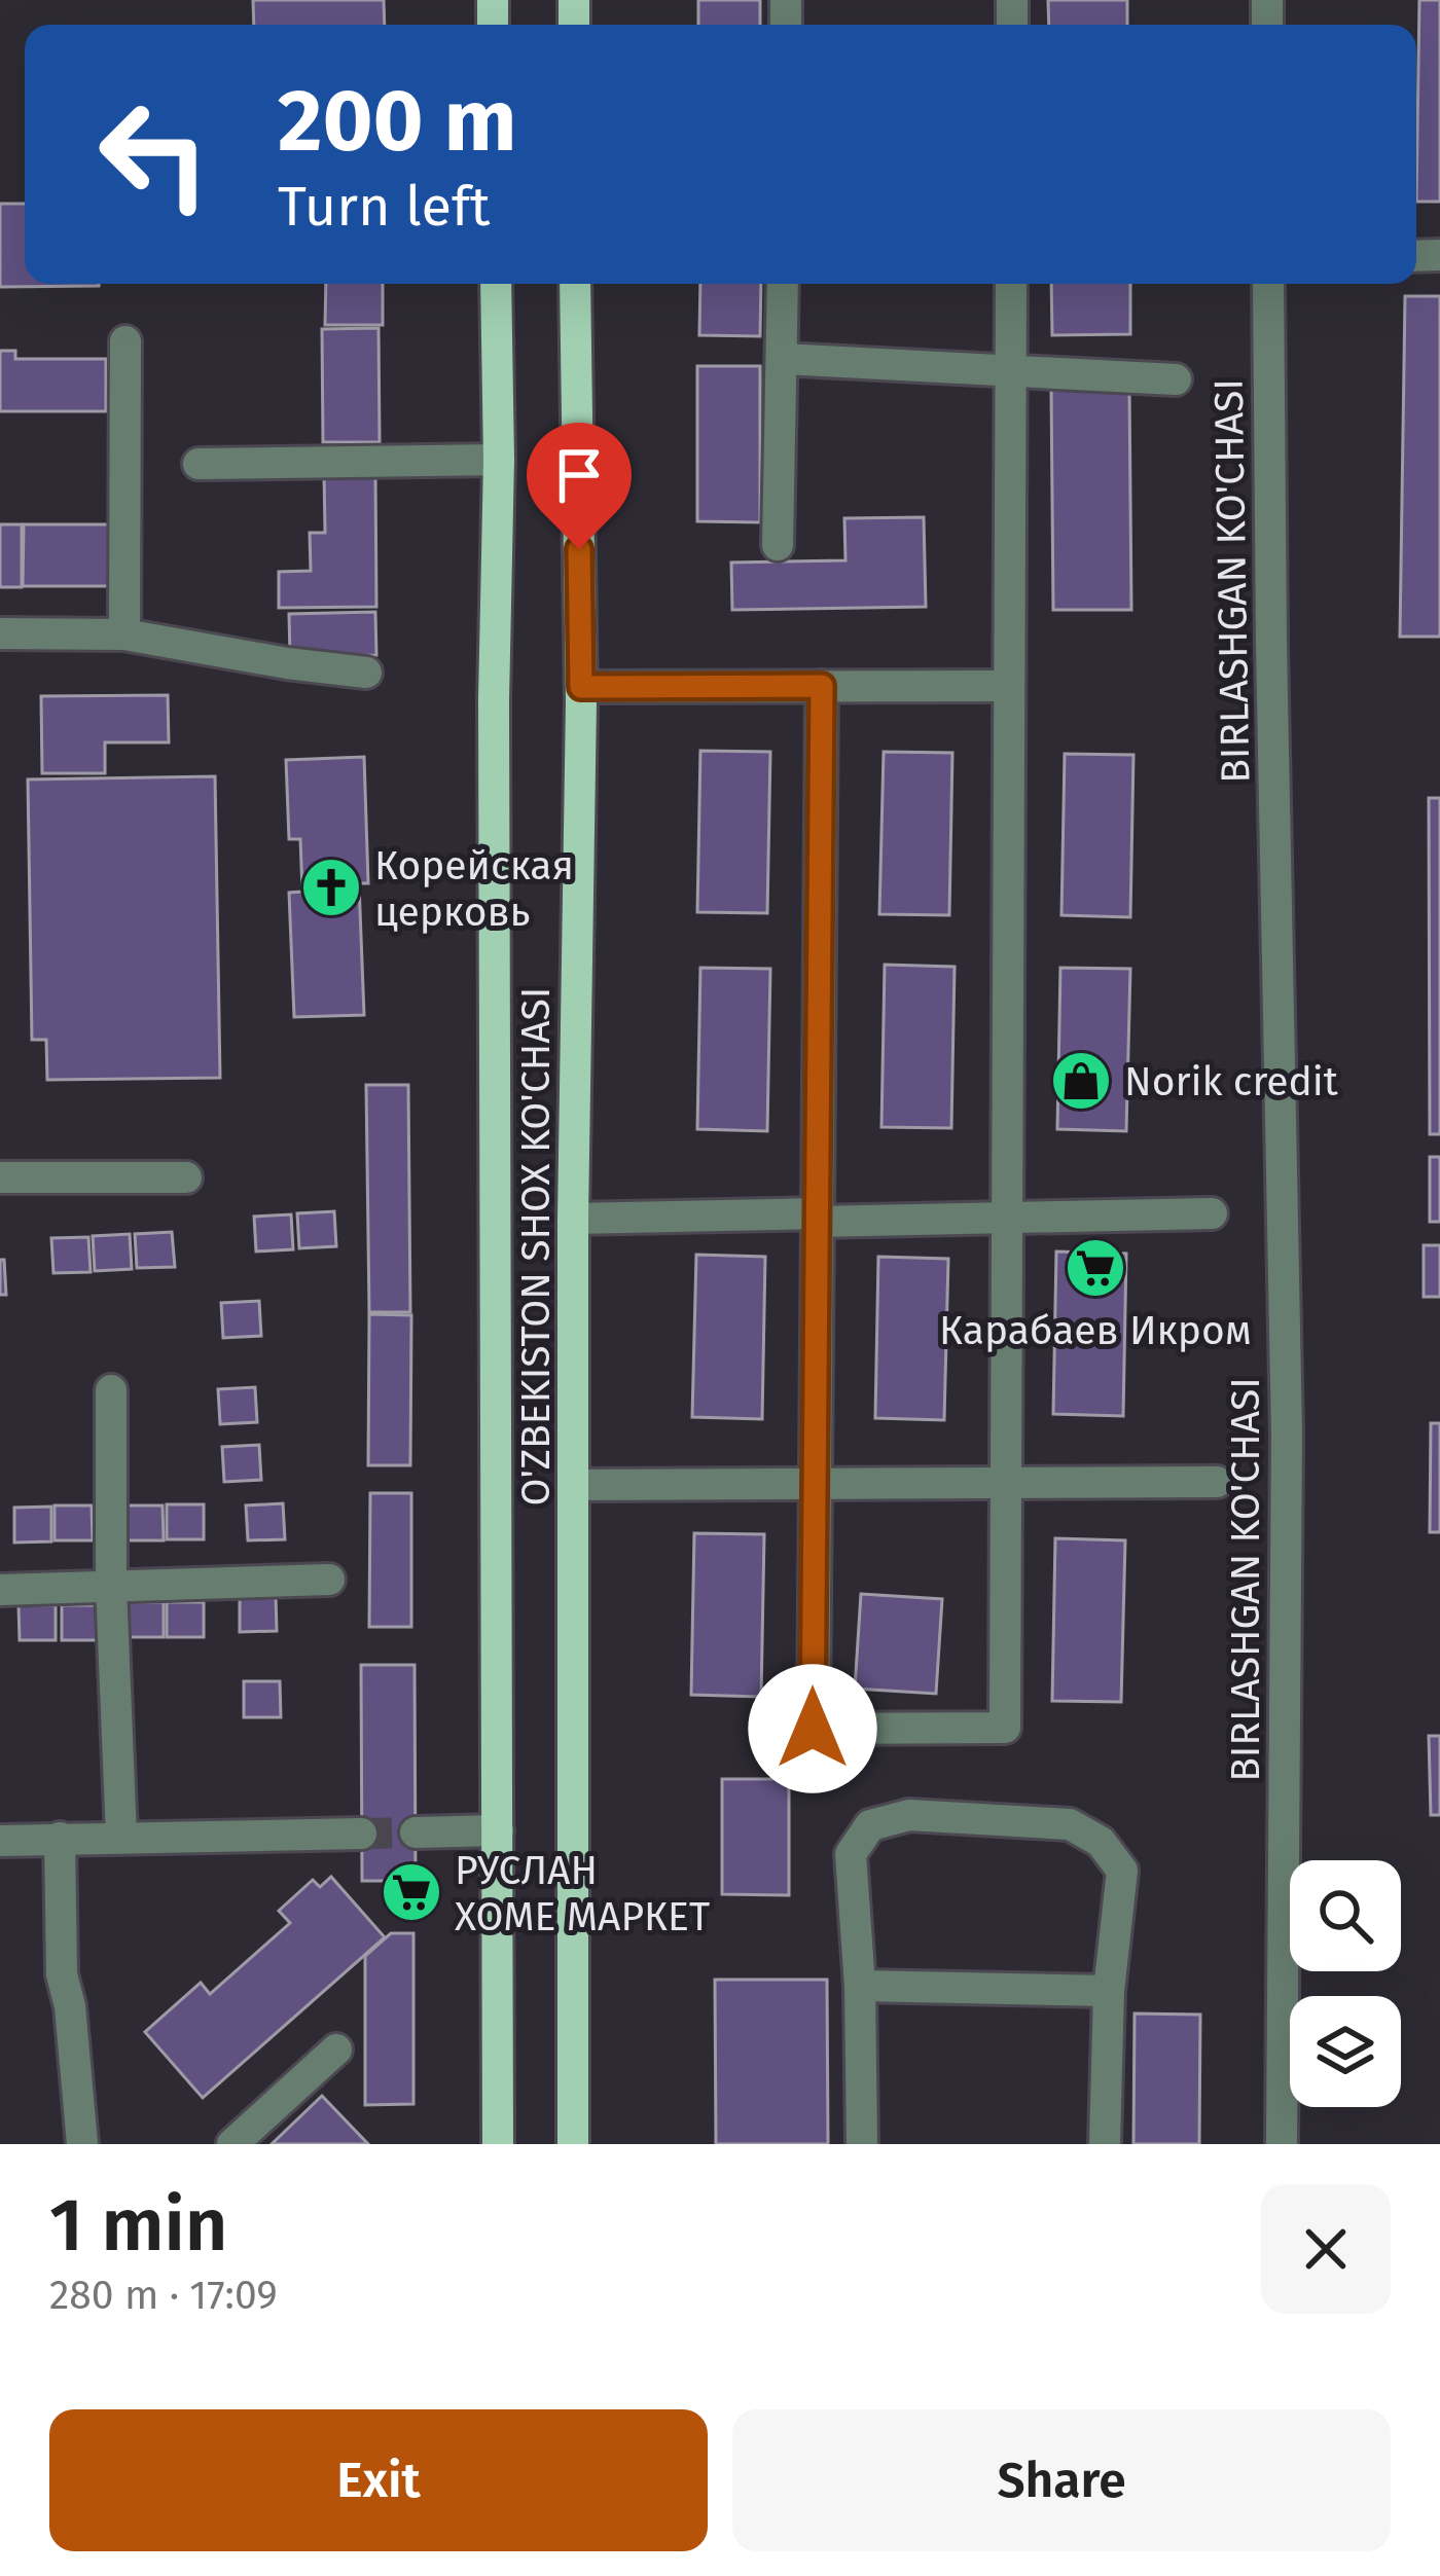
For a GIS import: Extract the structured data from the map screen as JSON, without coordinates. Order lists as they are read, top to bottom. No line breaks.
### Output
{"streets":{"main road":["O'ZBEKISTON SHOX KO'CHASI"],"street":["BIRLASHGAN KO'CHASI"]},"places":{"church":["Корейская церковь"],"shop":["Norik credit"],"supermarket":["Карабаев Икром","РУСЛАН ХОМЕ МАРКЕТ"]},"page":{"turn":["200 m","Turn left"],"heading":["1 min","280 m · 17:09"],"buttons":["Exit","Share"]}}
